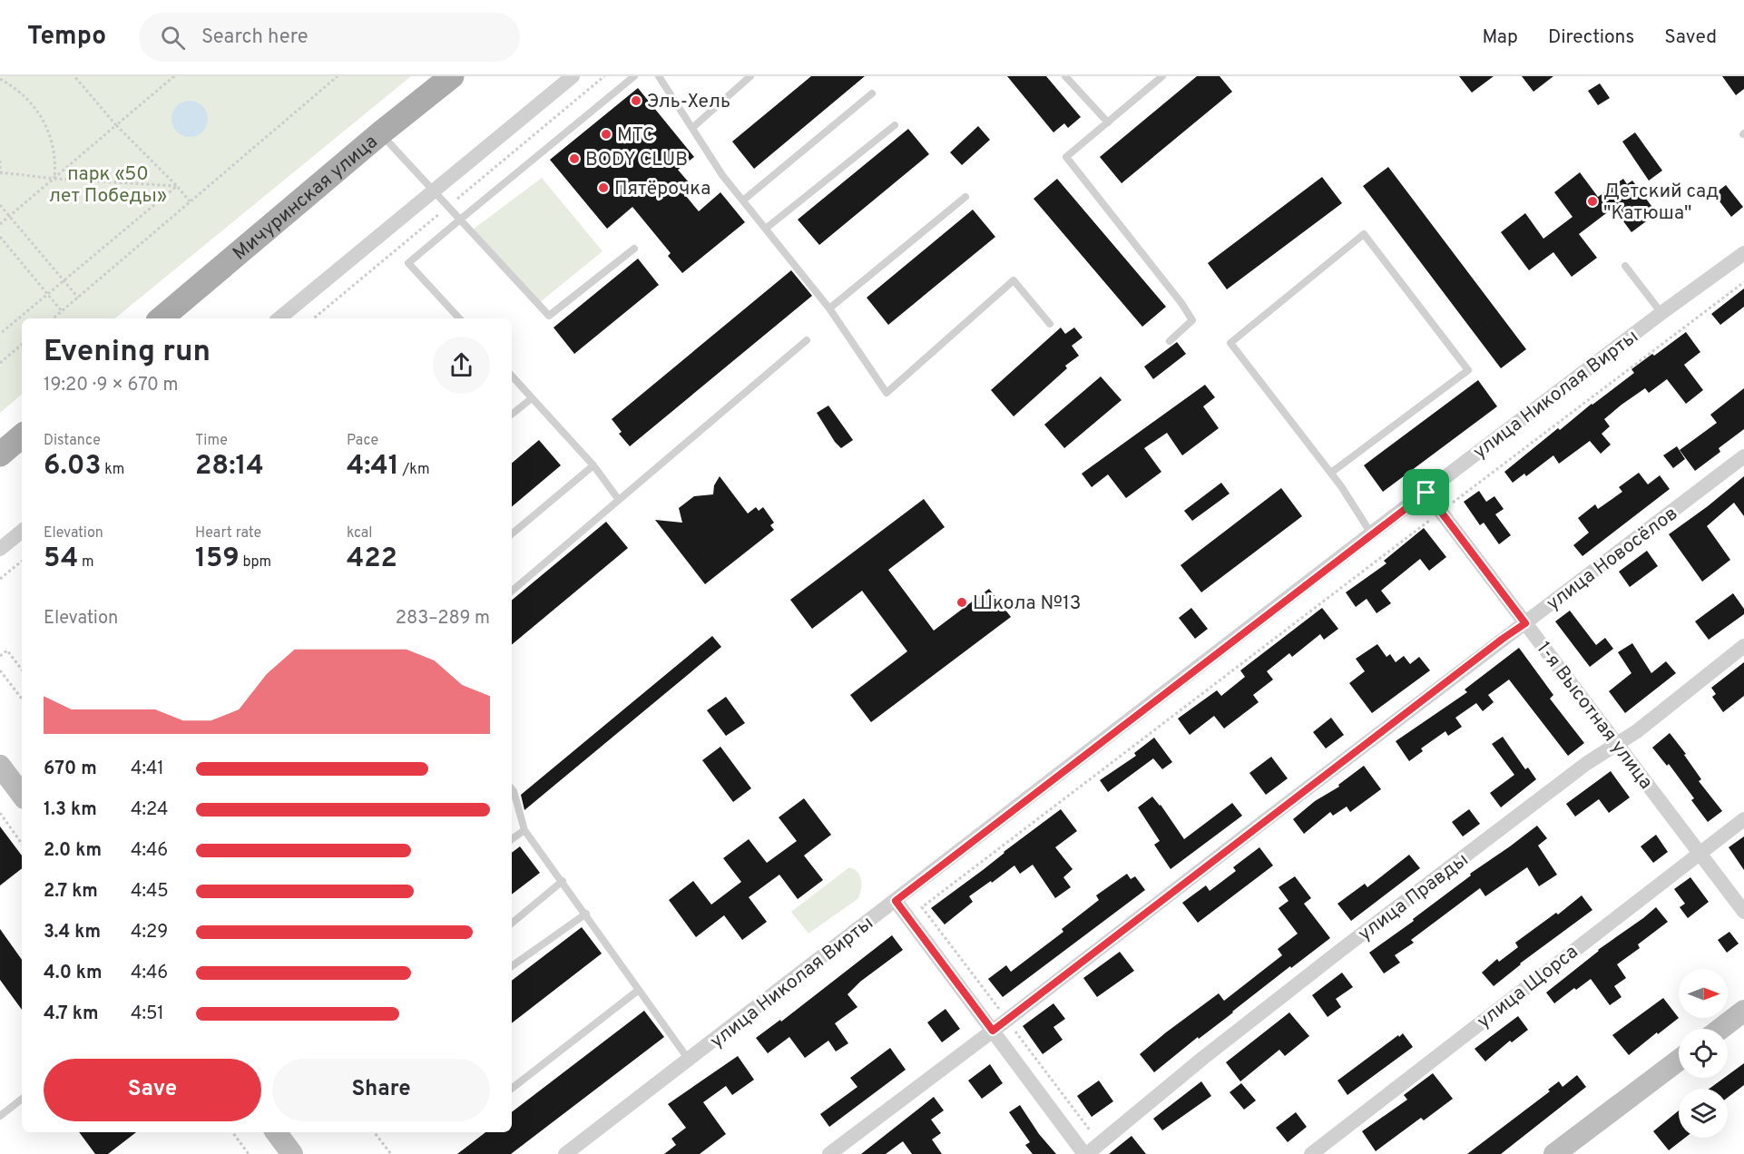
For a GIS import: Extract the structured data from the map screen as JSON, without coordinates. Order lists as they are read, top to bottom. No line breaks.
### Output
{"streets":{"main road":["Мичуринская улица"],"street":["улица Николая Вирты","улица Новосёлов","1-я Высотная улица","улица Правды","улица Щорса"]},"crossings":[["улица Николая Вирты","1-я Высотная улица"],["улица Новосёлов","1-я Высотная улица"],["1-я Высотная улица","улица Правды"],["1-я Высотная улица","улица Щорса"]],"parks":["парк «50 лет Победы»"],"places":["Эль-Хель","МТС","BODY CLUB","Пятёрочка","Детский сад \"Катюша\"","Школа №13"],"north":"right","page":{"header":"Tempo","search":"Search here","nav":["Map","Directions","Saved"],"heading":["Evening run","19:20 · 9 × 670 m"],"stats":[["Distance","6.03 km"],["Time","28:14"],["Pace","4:41 /km"],["Elevation","54 m"],["Heart rate","159 bpm"],["kcal","422"]],"chart":["Elevation","283–289 m"],"list":[{"name":"670 m","note":"4:41"},{"name":"1.3 km","note":"4:24"},{"name":"2.0 km","note":"4:46"},{"name":"2.7 km","note":"4:45"},{"name":"3.4 km","note":"4:29"},{"name":"4.0 km","note":"4:46"},{"name":"4.7 km","note":"4:51"}],"buttons":["Save","Share"]}}
